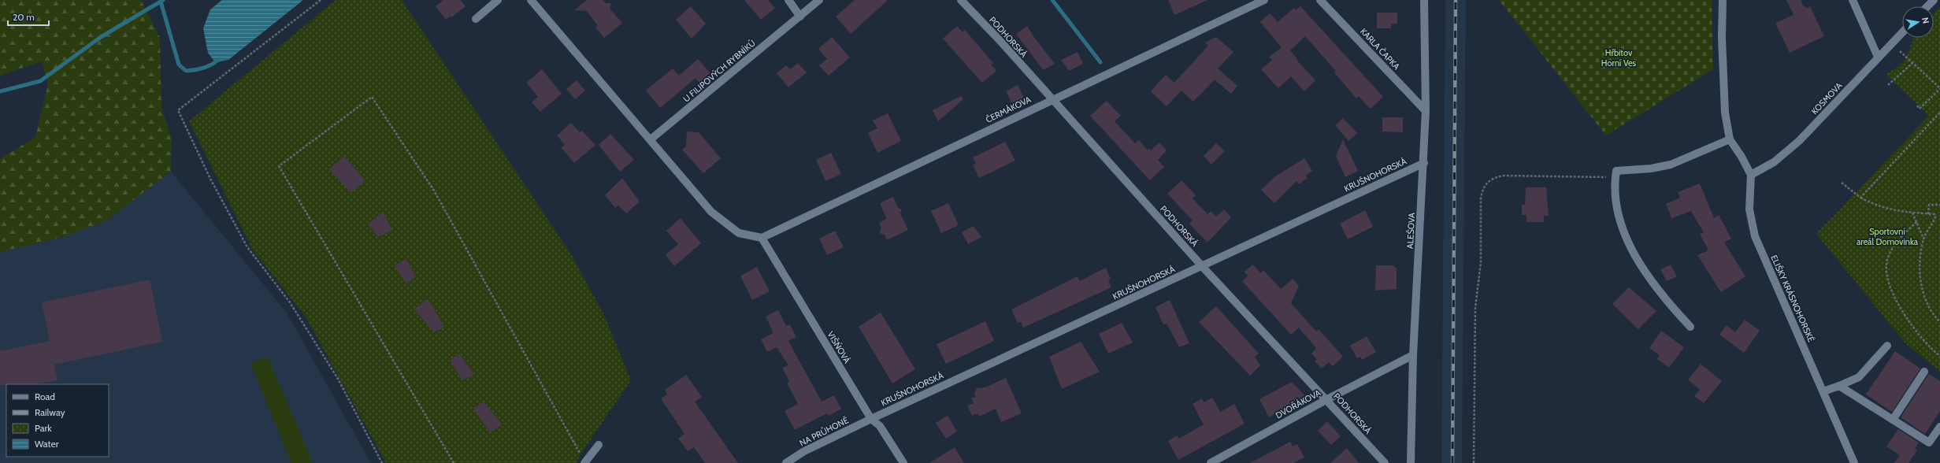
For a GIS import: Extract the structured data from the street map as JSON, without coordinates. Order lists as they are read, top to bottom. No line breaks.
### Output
{"streets":{"street":["PODHORSKÁ","KARLA ČAPKA","U FILIPOVÝCH RYBNÍKŮ","KOSMOVA","ČERMÁKOVA","KRUŠNOHORSKÁ","ALEŠOVA","ELIŠKY KRÁSNOHORSKÉ","VIŠŇOVÁ","DVOŘÁKOVA","NA PRŮHONĚ"]},"crossings":[["PODHORSKÁ","ČERMÁKOVA"],["PODHORSKÁ","KRUŠNOHORSKÁ"],["PODHORSKÁ","DVOŘÁKOVA"],["KARLA ČAPKA","ALEŠOVA"],["KOSMOVA","ELIŠKY KRÁSNOHORSKÉ"],["ČERMÁKOVA","VIŠŇOVÁ"],["KRUŠNOHORSKÁ","ALEŠOVA"],["KRUŠNOHORSKÁ","VIŠŇOVÁ"],["KRUŠNOHORSKÁ","NA PRŮHONĚ"],["ALEŠOVA","DVOŘÁKOVA"],["VIŠŇOVÁ","NA PRŮHONĚ"]],"parks":["Hřbitov Horní Ves","Sportovní areál Domovinka"],"legend":["Road","Railway","Park","Water"],"scale_bar":"20 m","north":"right"}
